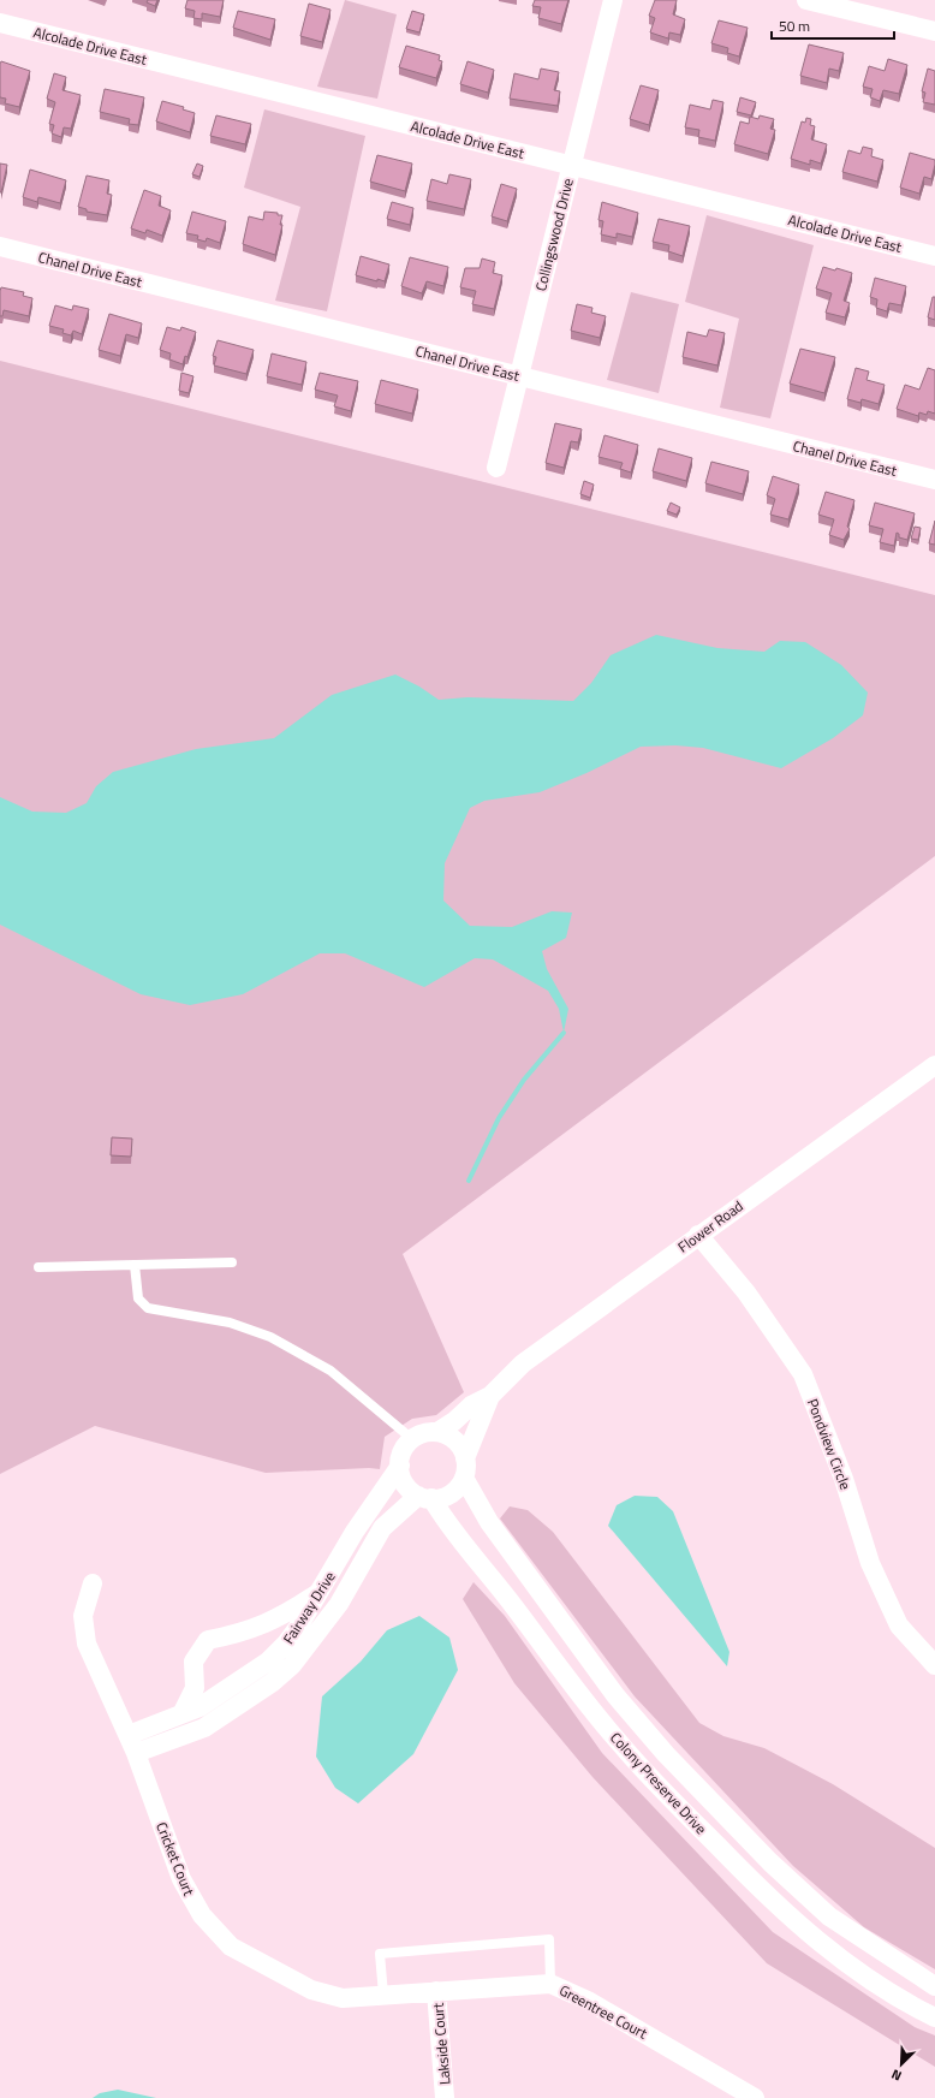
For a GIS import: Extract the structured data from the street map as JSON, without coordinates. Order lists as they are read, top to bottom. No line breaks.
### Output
{"streets":{"street":["Alcolade Drive East","Collingswood Drive","Chanel Drive East","Flower Road","Pondview Circle","Fairway Drive","Colony Preserve Drive","Cricket Court","Greentree Court","Lakside Court"]},"crossings":[["Alcolade Drive East","Collingswood Drive"],["Collingswood Drive","Chanel Drive East"],["Flower Road","Pondview Circle"],["Flower Road","Fairway Drive"],["Flower Road","Colony Preserve Drive"],["Fairway Drive","Colony Preserve Drive"],["Fairway Drive","Cricket Court"],["Cricket Court","Greentree Court"],["Cricket Court","Lakside Court"],["Greentree Court","Lakside Court"]],"scale_bar":"50 m","north":"bottom left"}
